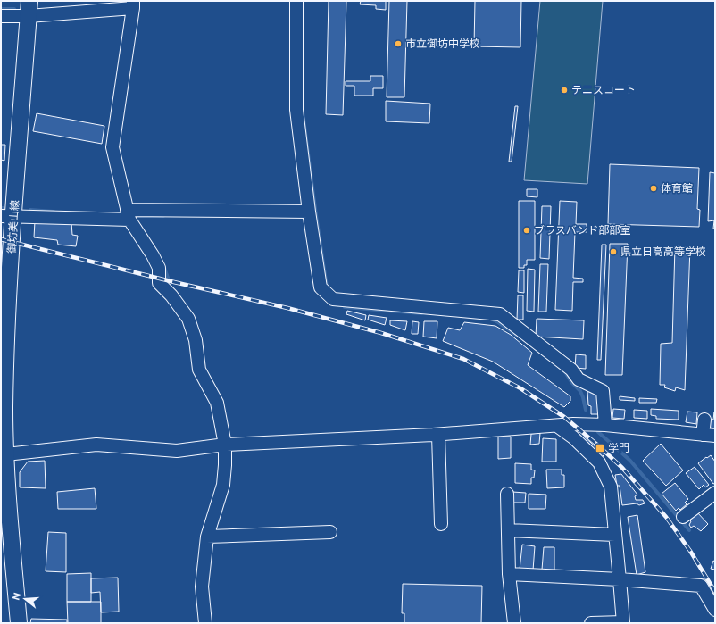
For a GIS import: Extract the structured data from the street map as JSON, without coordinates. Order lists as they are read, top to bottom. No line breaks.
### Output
{"streets":{"main road":["御坊美山線"]},"places":{"other":["市立御坊中学校","テニスコート","体育館","ブラスバンド部部室","県立日高高等学校"],"transit":["学門"]},"north":"left"}
